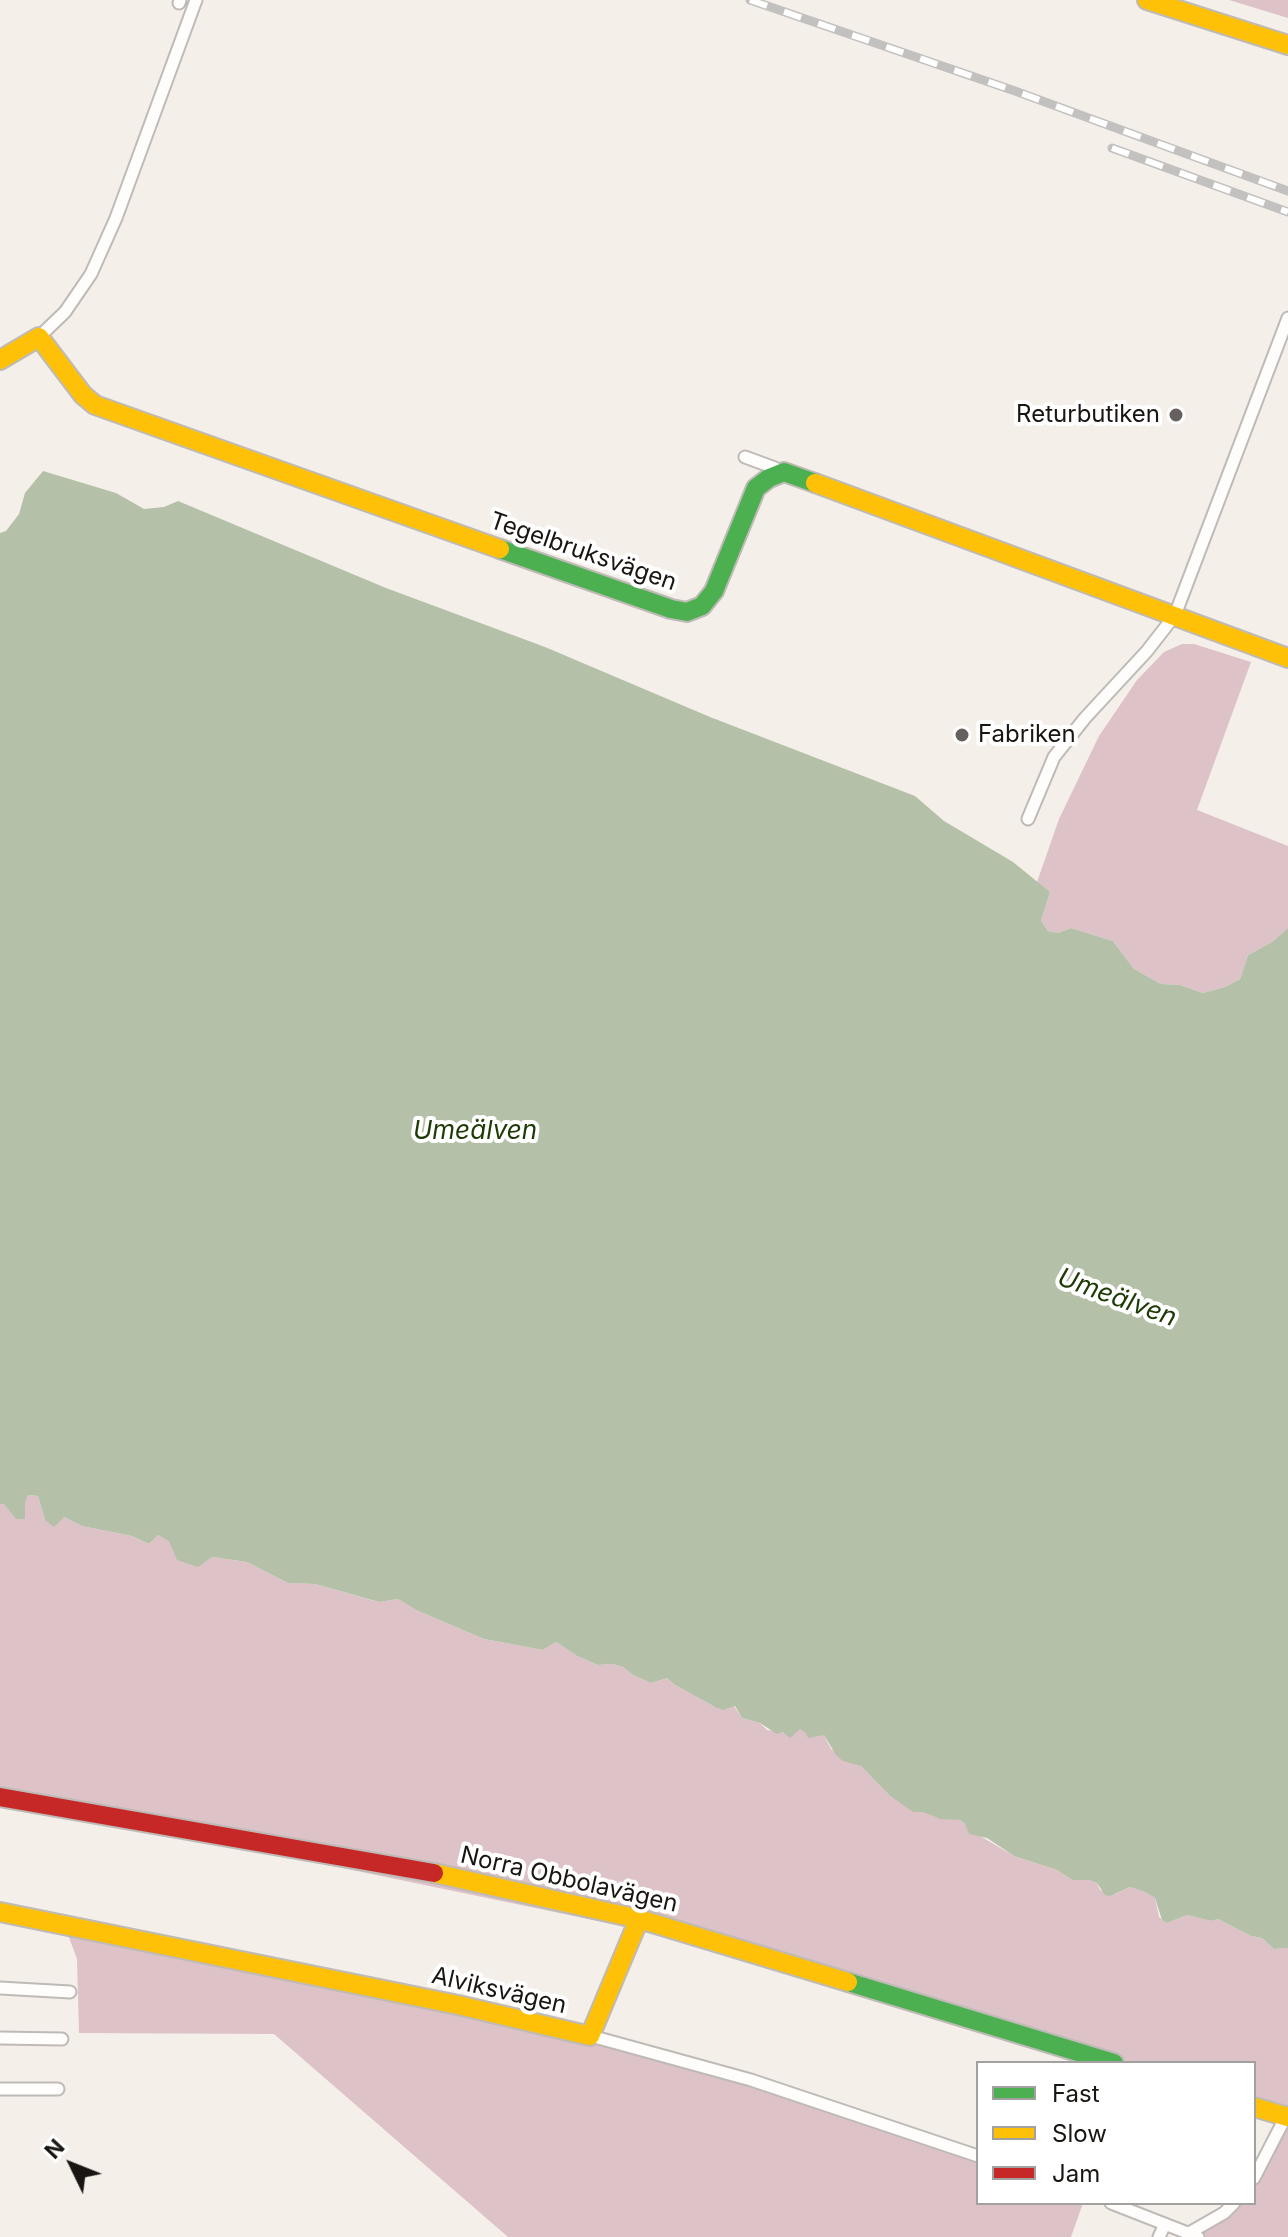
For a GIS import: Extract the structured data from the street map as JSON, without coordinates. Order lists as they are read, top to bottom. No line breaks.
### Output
{"streets":{"main road":["Tegelbruksvägen","Norra Obbolavägen","Alviksvägen"]},"water":["Umeälven"],"places":["Returbutiken","Fabriken"],"legend":["Fast","Slow","Jam"],"north":"top left"}
